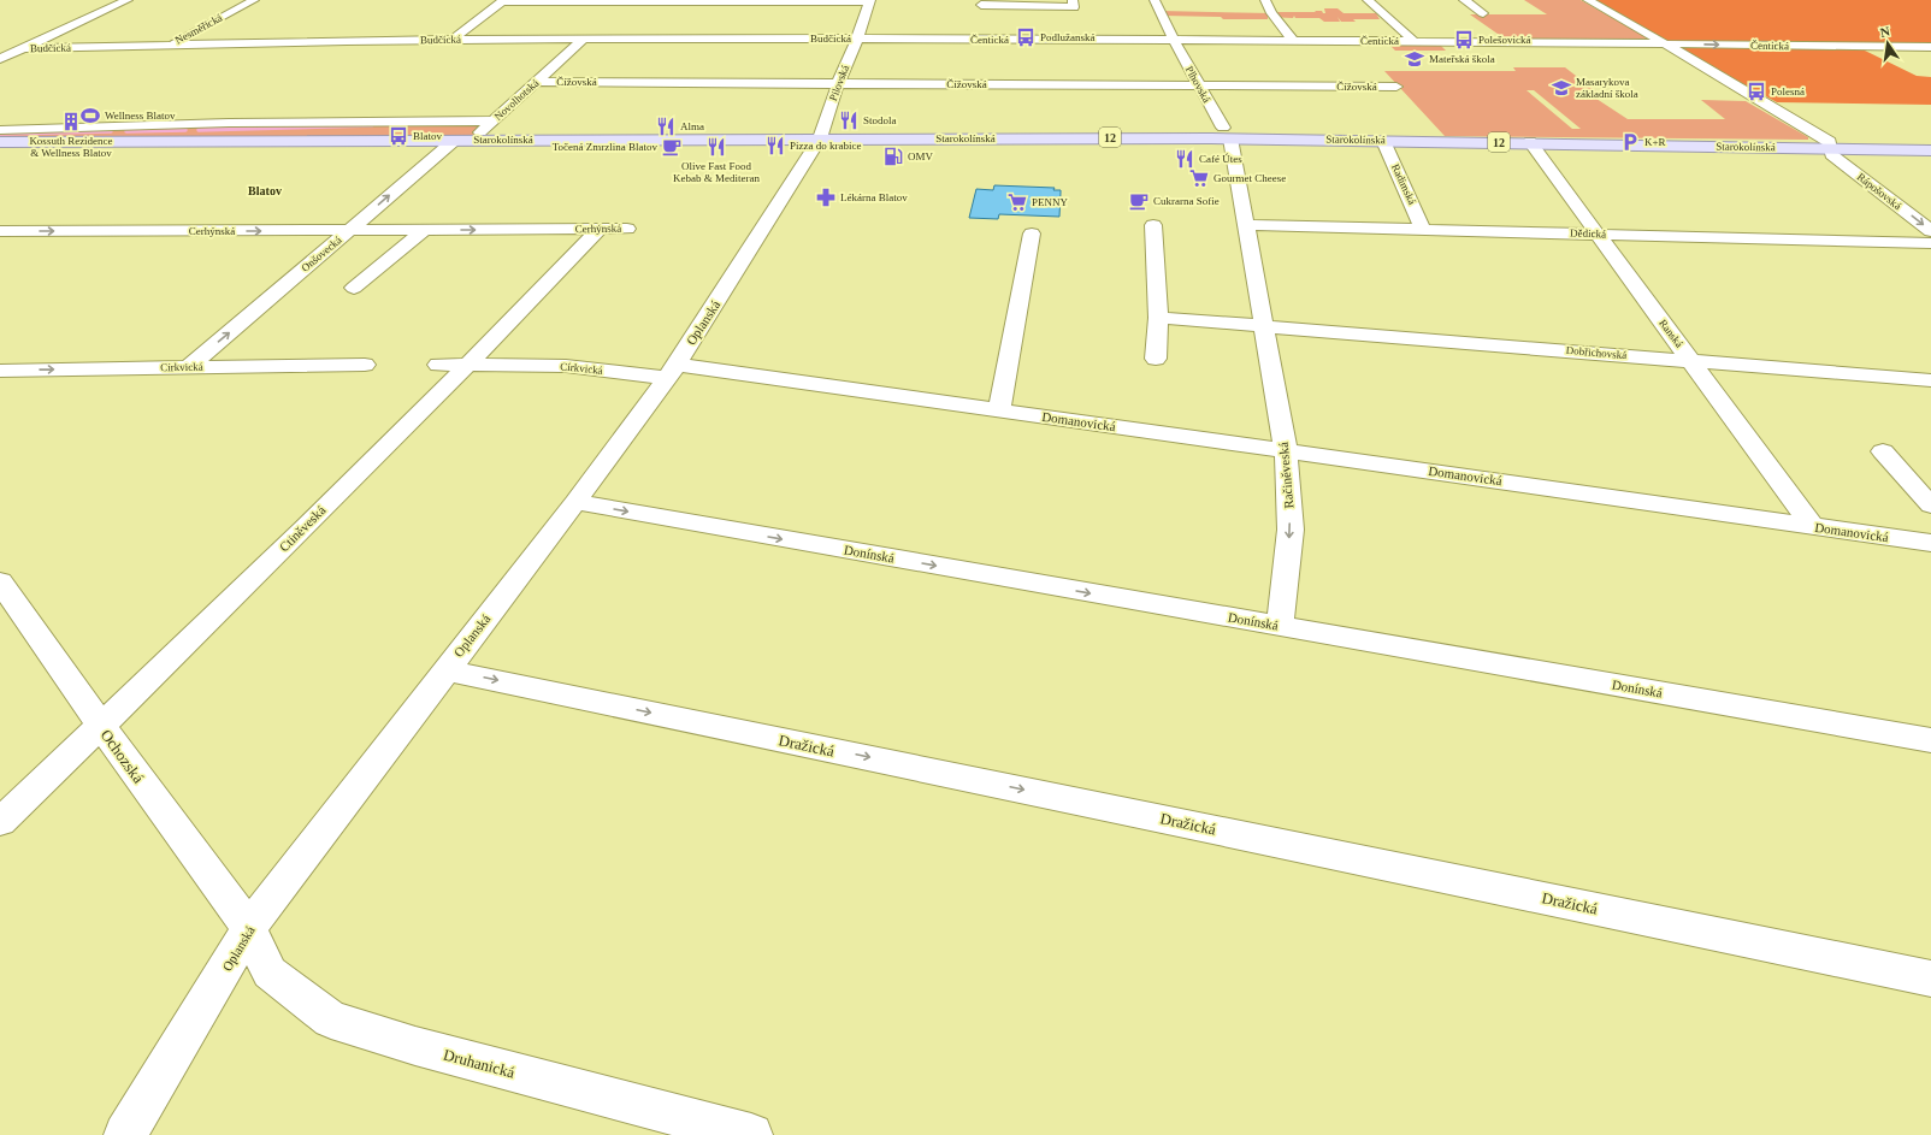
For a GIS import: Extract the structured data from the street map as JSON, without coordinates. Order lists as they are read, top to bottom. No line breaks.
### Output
{"streets":{"main road":["12","Starokolínská"],"street":["Nesměřická","Budčická","Čentická","Čížovská","Pilovská","Plhovská","Novolhotská","Radimská","Rápošovská","Cerhýnská","Dědická","Onšovecká","Oplanská","Ranská","Dobřichovská","Církvická","Domanovická","Račiněveská","Ctiněveská","Donínská","Dražická","Ochozská","Druhanická"]},"crossings":[["Nesměřická","Budčická"],["Budčická","Čentická"],["Budčická","Pilovská"],["Budčická","Novolhotská"],["Čentická","Pilovská"],["Čentická","Plhovská"],["Čížovská","Pilovská"],["Čížovská","Plhovská"],["Čížovská","Novolhotská"],["Pilovská","Starokolínská"],["Pilovská","Oplanská"],["Plhovská","Starokolínská"],["Plhovská","Račiněveská"],["Novolhotská","Starokolínská"],["Starokolínská","Radimská"],["Starokolínská","Rápošovská"],["Starokolínská","Onšovecká"],["Starokolínská","Oplanská"],["Starokolínská","Ranská"],["Starokolínská","Račiněveská"],["Radimská","Dědická"],["Cerhýnská","Onšovecká"],["Cerhýnská","Ctiněveská"],["Dědická","Ranská"],["Dědická","Račiněveská"],["Onšovecká","Církvická"],["Oplanská","Církvická"],["Oplanská","Domanovická"],["Oplanská","Donínská"],["Oplanská","Dražická"],["Oplanská","Ochozská"],["Oplanská","Druhanická"],["Ranská","Dobřichovská"],["Ranská","Domanovická"],["Dobřichovská","Račiněveská"],["Církvická","Domanovická"],["Církvická","Ctiněveská"],["Domanovická","Račiněveská"],["Račiněveská","Donínská"],["Ctiněveská","Ochozská"],["Ochozská","Druhanická"]],"one_way":["Rápošovská","Onšovecká","Račiněveská","Donínská","Dražická"],"districts":["Blatov"],"places":{"bus stop":["Podlužanská","Polešovická","Polesná","Blatov"],"school or university":["Mateřská škola","Masarykova základní škola"],"sports":["Wellness Blatov"],"restaurant":["Stodola","Alma","Pizza do krabice","Olive Fast Food Kebab & Mediteran","Café Útes"],"building":["Kossuth Rezidence & Wellness Blatov"],"parking":["K+R"],"cafe":["Točená Zmrzlina Blatov","Cukrarna Sofie"],"fuel station":["OMV"],"supermarket":["Gourmet Cheese","PENNY"],"pharmacy":["Lékárna Blatov"]},"north":"top"}
